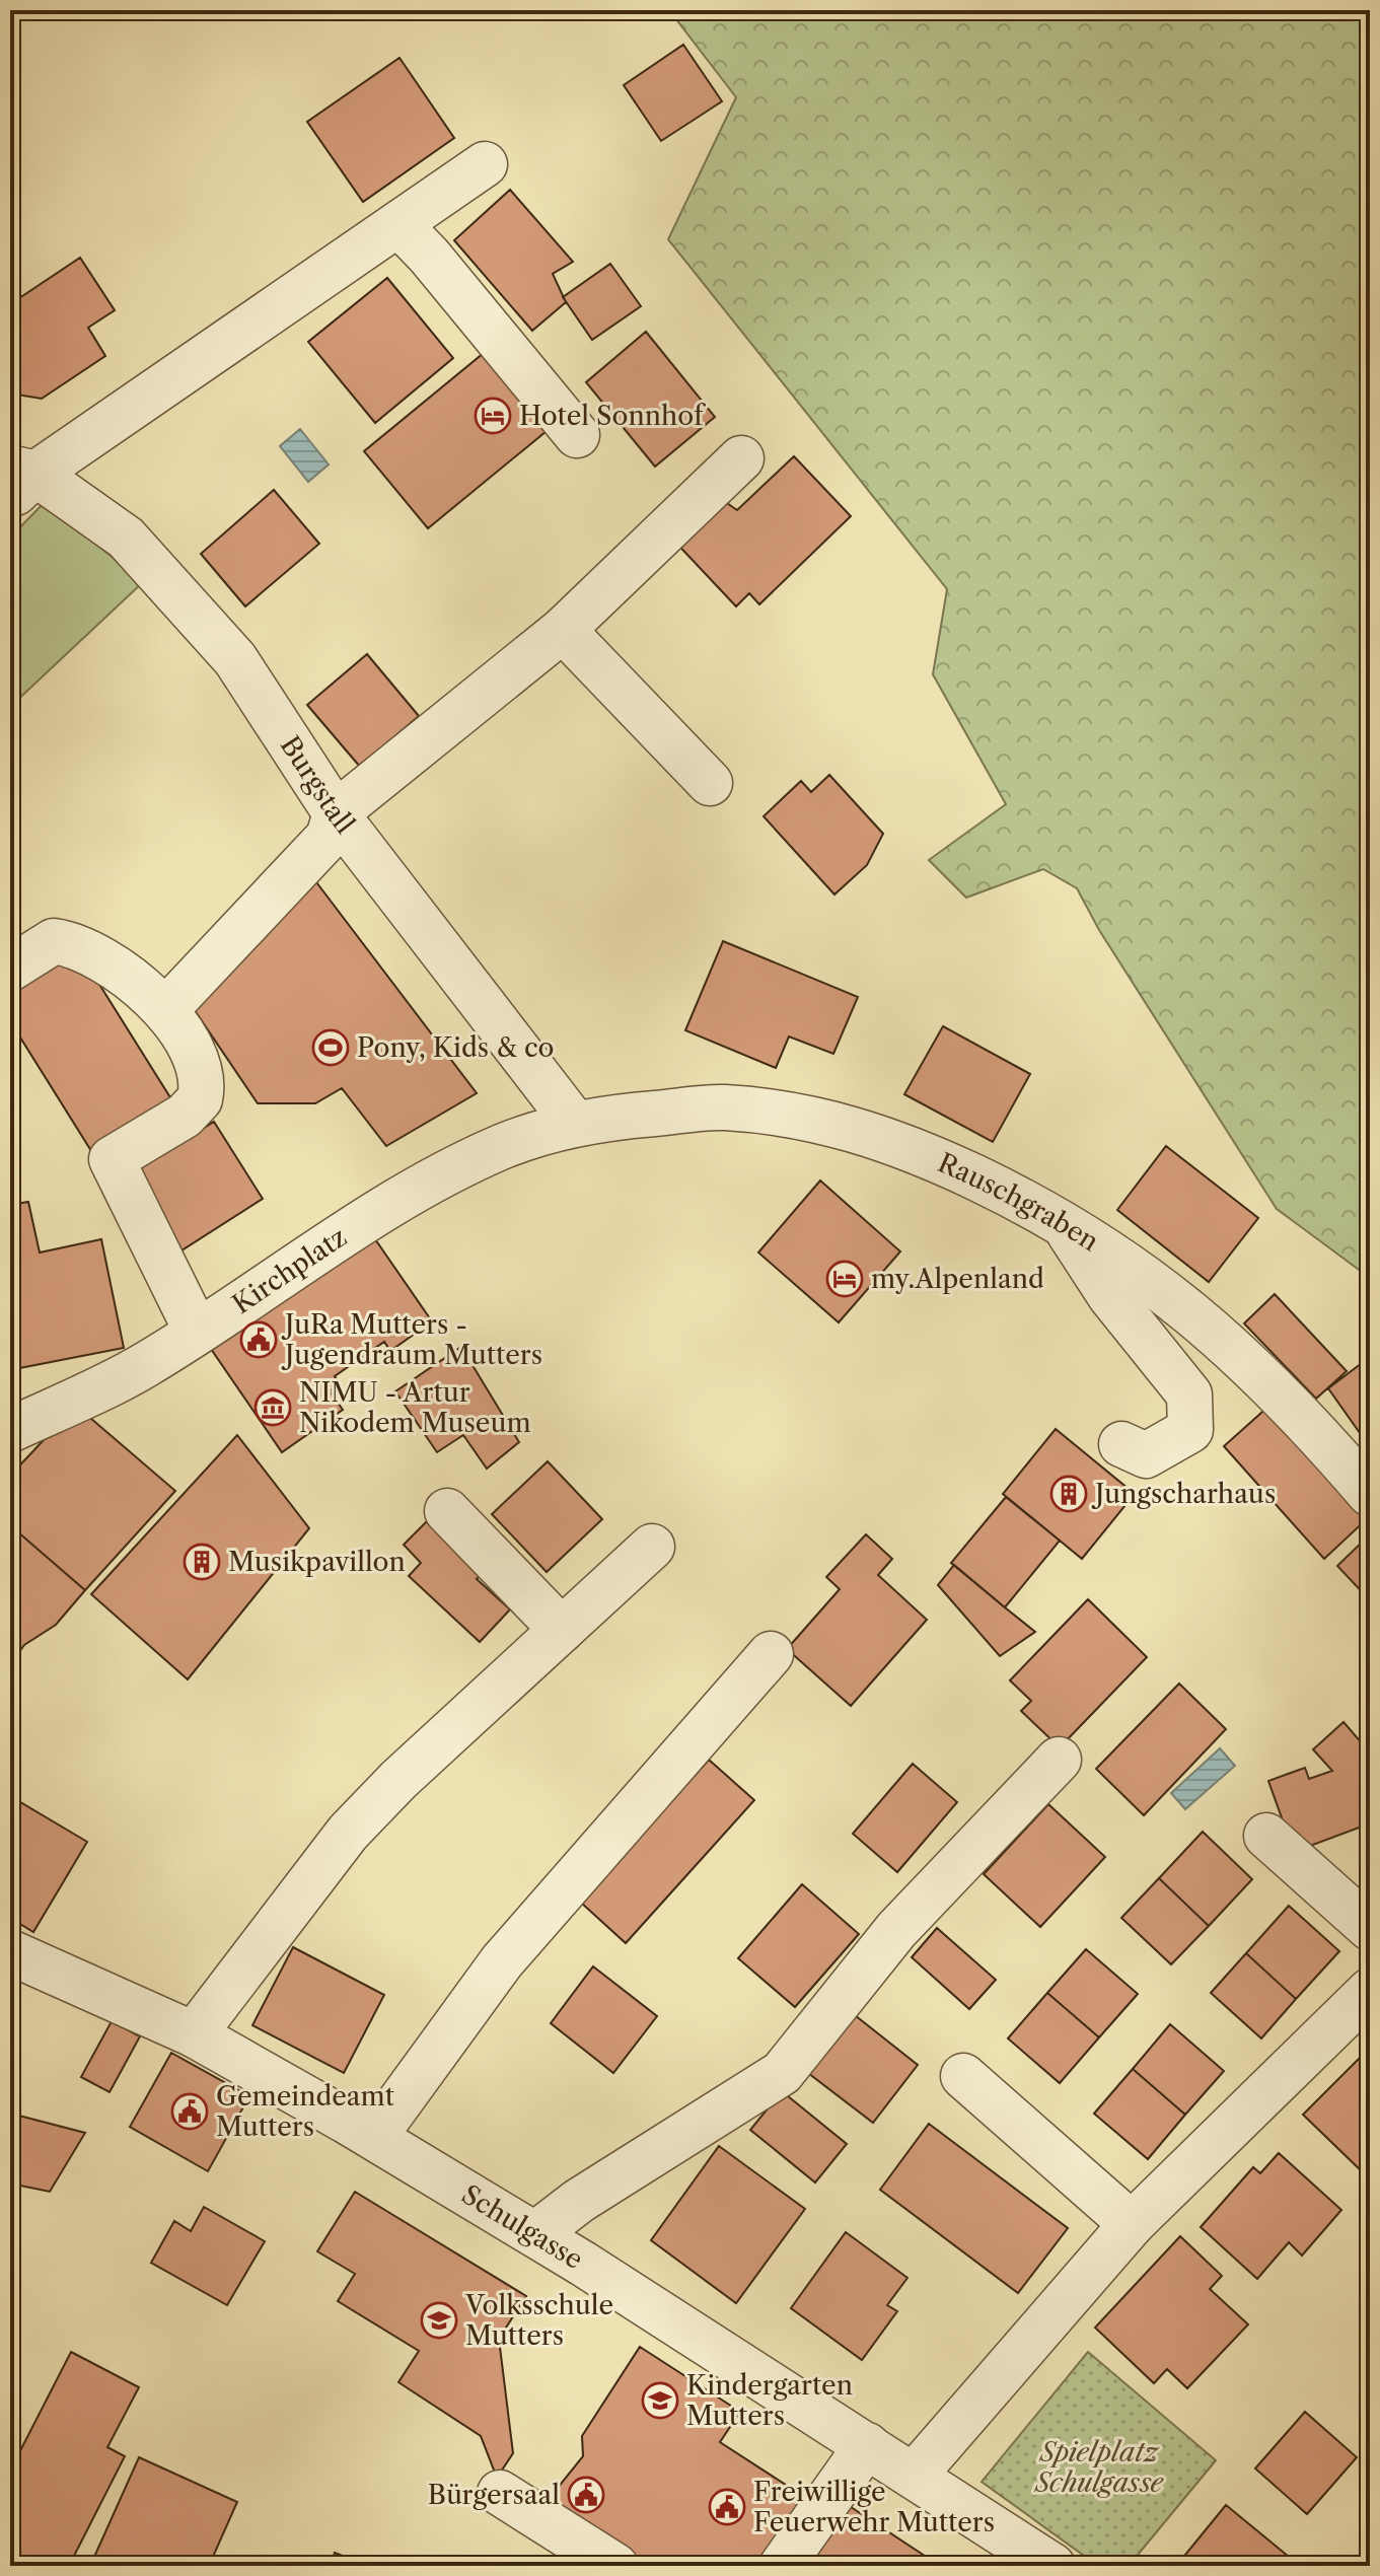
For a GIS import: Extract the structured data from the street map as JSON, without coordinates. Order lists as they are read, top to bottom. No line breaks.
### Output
{"streets":{"street":["Burgstall","Rauschgraben","Kirchplatz","Schulgasse"]},"crossings":[["Burgstall","Rauschgraben"],["Burgstall","Kirchplatz"],["Rauschgraben","Kirchplatz"]],"parks":["Spielplatz Schulgasse"],"places":{"hotel":["Hotel Sonnhof","my.Alpenland"],"sports":["Pony, Kids & co"],"public building":["JuRa Mutters - Jugendraum Mutters","Gemeindeamt Mutters","Bürgersaal","Freiwillige Feuerwehr Mutters"],"museum":["NIMU - Artur Nikodem Museum"],"building":["Jungscharhaus","Musikpavillon"],"school or university":["Volksschule Mutters","Kindergarten Mutters"]}}
